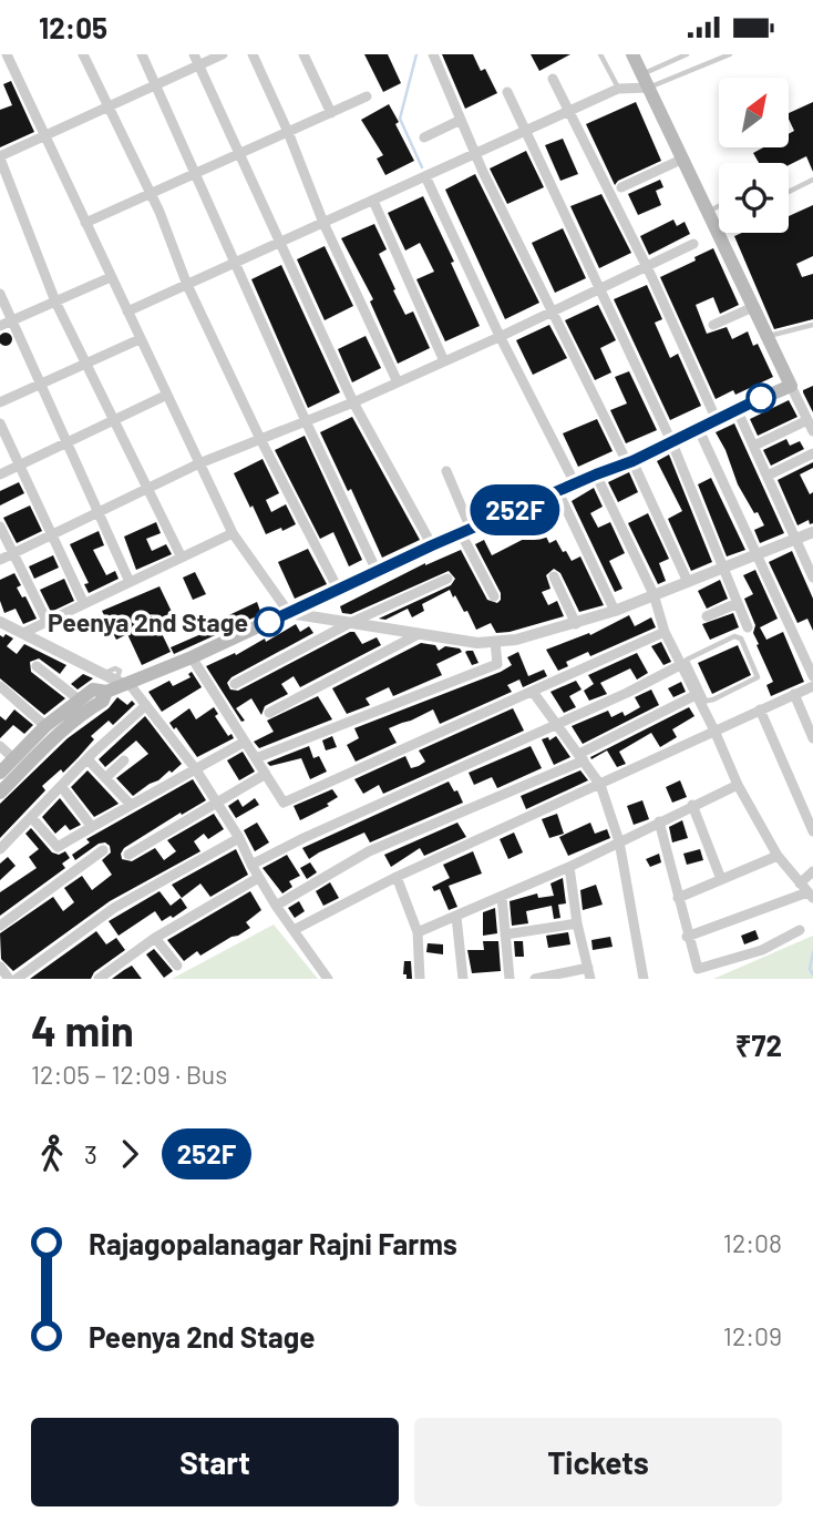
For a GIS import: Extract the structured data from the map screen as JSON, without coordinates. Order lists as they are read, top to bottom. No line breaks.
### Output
{"places":["Peenya 2nd Stage"],"lines":["bus line 252F"],"north":"top right","page":{"status":"12:05","on_map":"252F","heading":["4 min","12:05 – 12:09 · Bus","₹72"],"legs":["3","252F"],"list":[{"name":"Rajagopalanagar Rajni Farms","value":"12:08"},{"name":"Peenya 2nd Stage","value":"12:09"}],"buttons":["Start","Tickets"]}}
